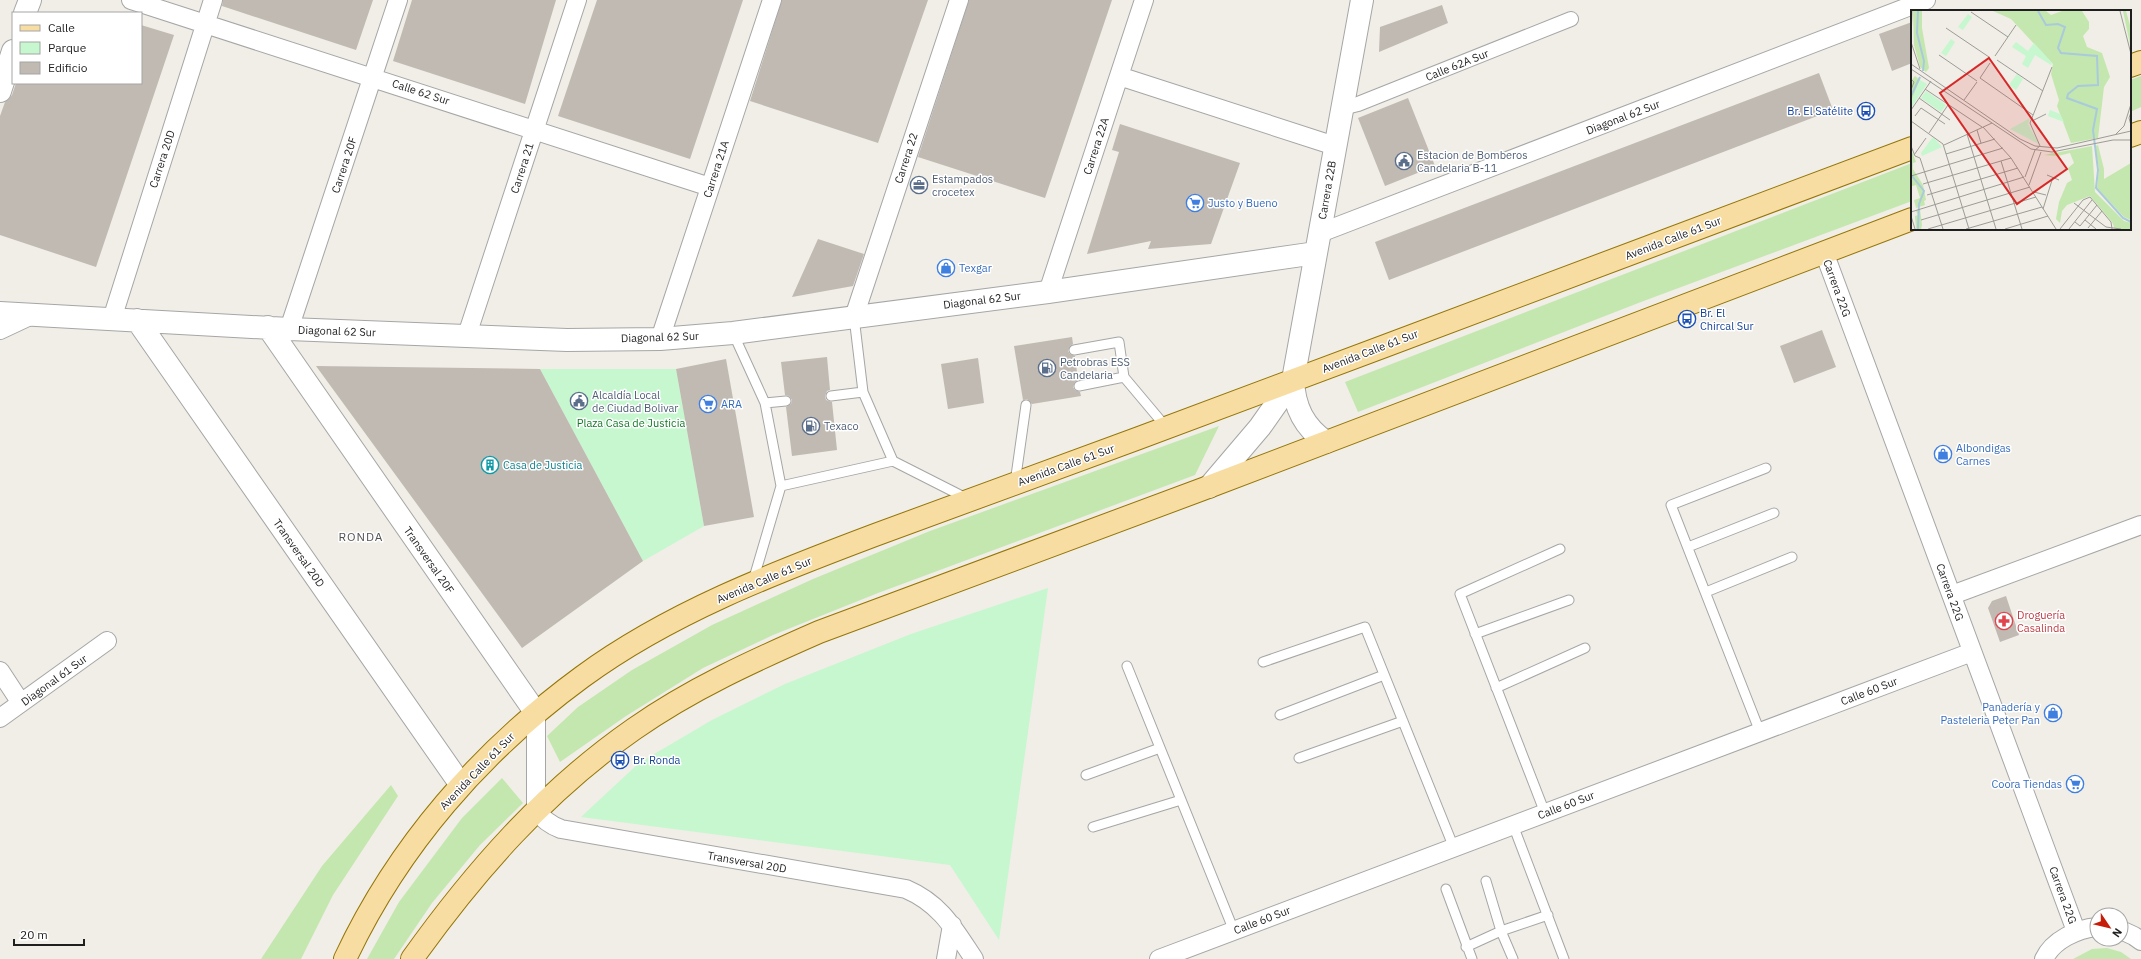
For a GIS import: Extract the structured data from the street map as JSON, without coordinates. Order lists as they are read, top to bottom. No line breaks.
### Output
{"streets":{"main road":["Avenida Calle 61 Sur"],"street":["Calle 62A Sur","Calle 62 Sur","Diagonal 62 Sur","Carrera 22A","Carrera 22","Carrera 20D","Carrera 20F","Carrera 21","Carrera 21A","Carrera 22B","Carrera 22G","Transversal 20D","Transversal 20F","Diagonal 61 Sur","Calle 60 Sur"]},"crossings":[["Calle 62A Sur","Carrera 22B"],["Calle 62 Sur","Carrera 20D"],["Calle 62 Sur","Carrera 20F"],["Calle 62 Sur","Carrera 21"],["Calle 62 Sur","Carrera 21A"],["Diagonal 62 Sur","Carrera 22A"],["Diagonal 62 Sur","Carrera 22"],["Diagonal 62 Sur","Carrera 20D"],["Diagonal 62 Sur","Carrera 20F"],["Diagonal 62 Sur","Carrera 21"],["Diagonal 62 Sur","Carrera 21A"],["Diagonal 62 Sur","Carrera 22B"],["Diagonal 62 Sur","Transversal 20D"],["Diagonal 62 Sur","Transversal 20F"],["Carrera 22B","Avenida Calle 61 Sur"],["Avenida Calle 61 Sur","Transversal 20D"],["Avenida Calle 61 Sur","Transversal 20F"],["Carrera 22G","Calle 60 Sur"]],"districts":["RONDA"],"parks":["Plaza Casa de Justicia"],"places":{"bus stop":["Br. El Satélite","Br. El Chircal Sur","Br. Ronda"],"public building":["Estacion de Bomberos Candelaria B-11","Alcaldía Local de Ciudad Bolivar"],"office":["Estampados crocetex"],"supermarket":["Justo y Bueno","ARA","Coora Tiendas"],"shop":["Texgar","Albondigas Carnes","Panadería y Pasteleria Peter Pan"],"fuel station":["Petrobras ESS Candelaria","Texaco"],"building":["Casa de Justicia"],"pharmacy":["Droguería Casalinda"]},"legend":["Calle","Parque","Edificio"],"scale_bar":"20 m","north":"bottom right"}
